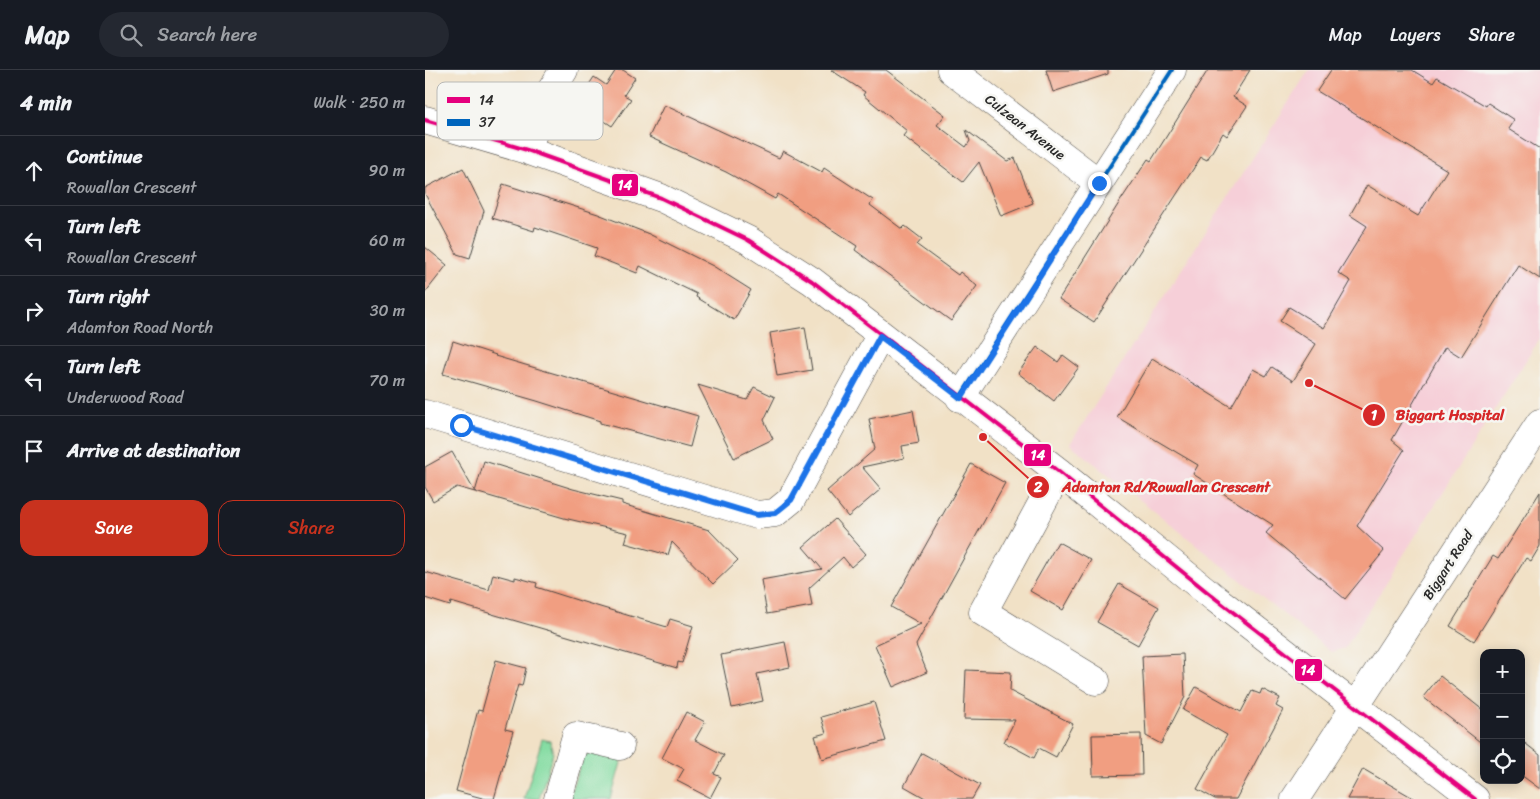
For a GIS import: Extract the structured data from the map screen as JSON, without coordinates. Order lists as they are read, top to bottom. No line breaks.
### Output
{"streets":{"street":["Culzean Avenue","Biggart Road"]},"places":["Biggart Hospital","Adamton Rd/Rowallan Crescent"],"lines":["transit line 37","transit line 14"],"legend":["14","37"],"page":{"header":"Map","search":"Search here","nav":["Map","Layers","Share"],"heading":["4 min","Walk · 250 m"],"list":[["Continue","Rowallan Crescent","90 m"],["Turn left","Rowallan Crescent","60 m"],["Turn right","Adamton Road North","30 m"],["Turn left","Underwood Road","70 m"],"Arrive at destination"],"buttons":["Save","Share"],"map_buttons":["+","−"]}}
